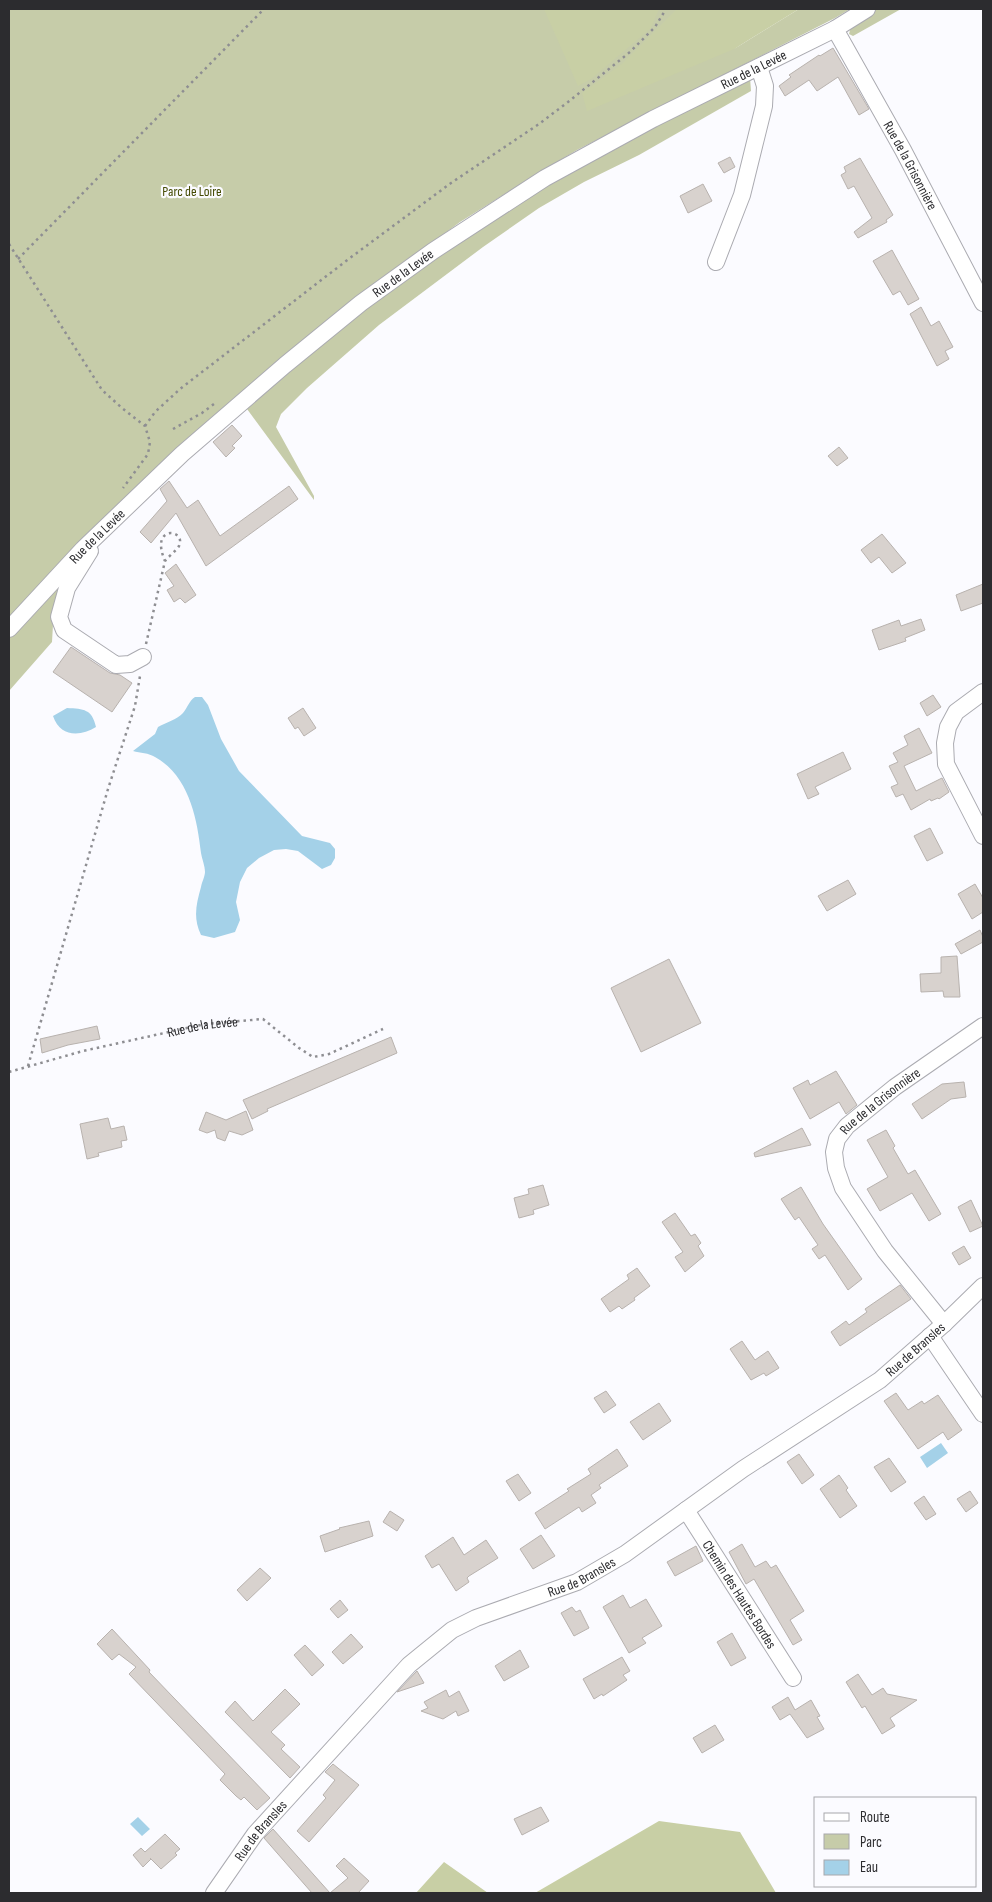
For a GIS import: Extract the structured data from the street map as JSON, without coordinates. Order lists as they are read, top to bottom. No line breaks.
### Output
{"streets":{"street":["Rue de la Levée","Rue de la Grisonnière","Rue de Bransles","Chemin des Hautes Bordes"]},"crossings":[["Rue de la Levée","Rue de la Grisonnière"],["Rue de la Grisonnière","Rue de Bransles"],["Rue de Bransles","Chemin des Hautes Bordes"]],"parks":["Parc de Loire"],"legend":["Route","Parc","Eau"]}
